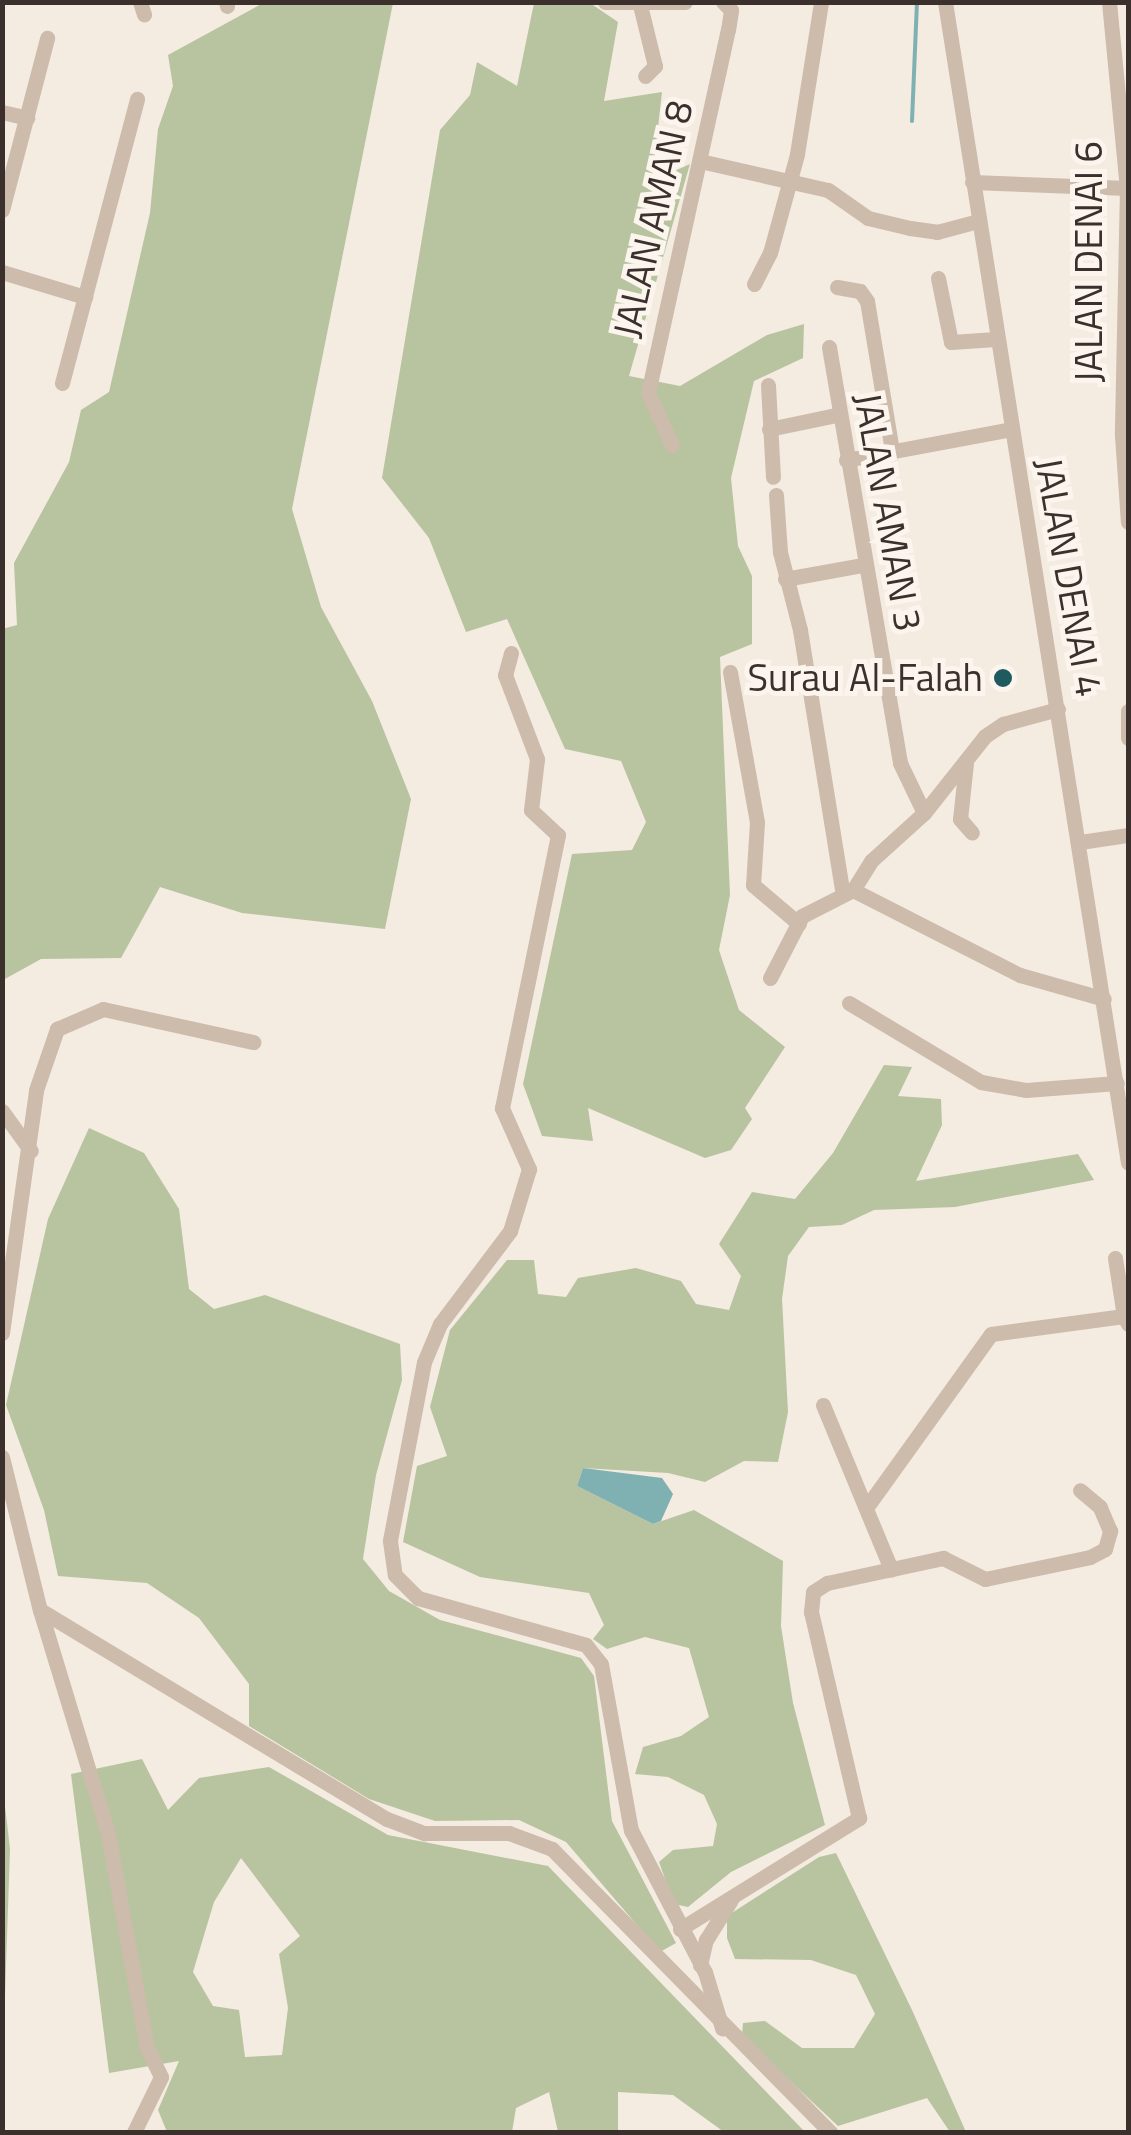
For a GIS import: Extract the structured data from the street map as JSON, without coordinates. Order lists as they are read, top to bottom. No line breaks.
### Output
{"streets":{"street":["JALAN AMAN 8","JALAN DENAI 6","JALAN AMAN 3","JALAN DENAI 4"]},"places":["Surau Al-Falah"]}
